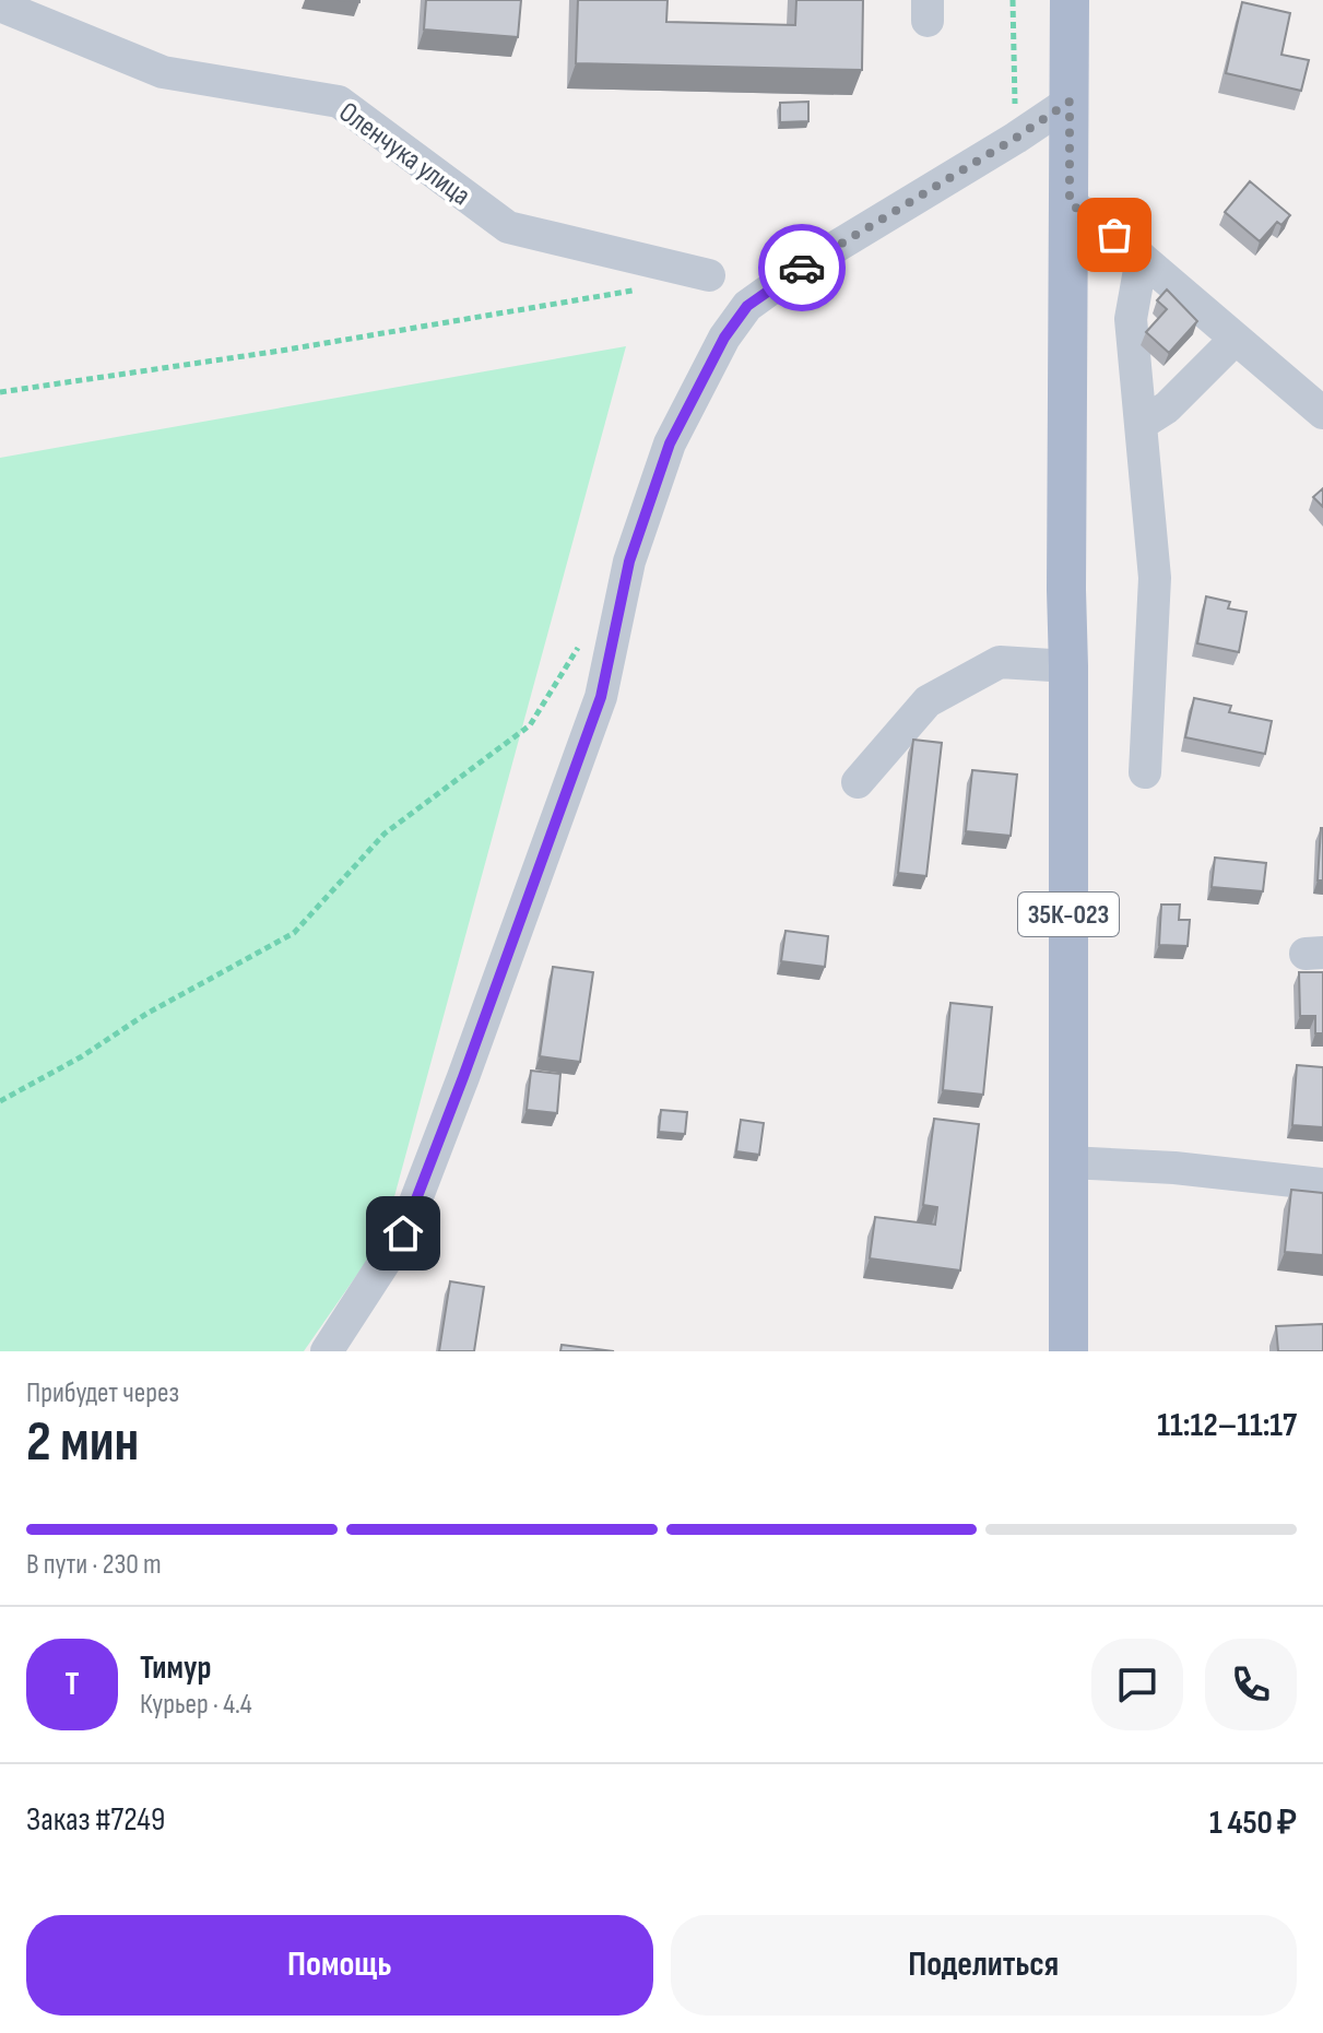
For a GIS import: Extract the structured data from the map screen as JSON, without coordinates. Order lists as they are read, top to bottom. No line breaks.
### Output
{"streets":{"main road":["35К-023"],"street":["Оленчука улица"]},"page":{"heading":["2 мин","Прибудет через","11:12–11:17"],"panel":["Тимур","Курьер · 4.4","Заказ #7249","1 450 ₽"],"bar":"В пути · 230 m","round":"Т","buttons":["Помощь","Поделиться"]}}
